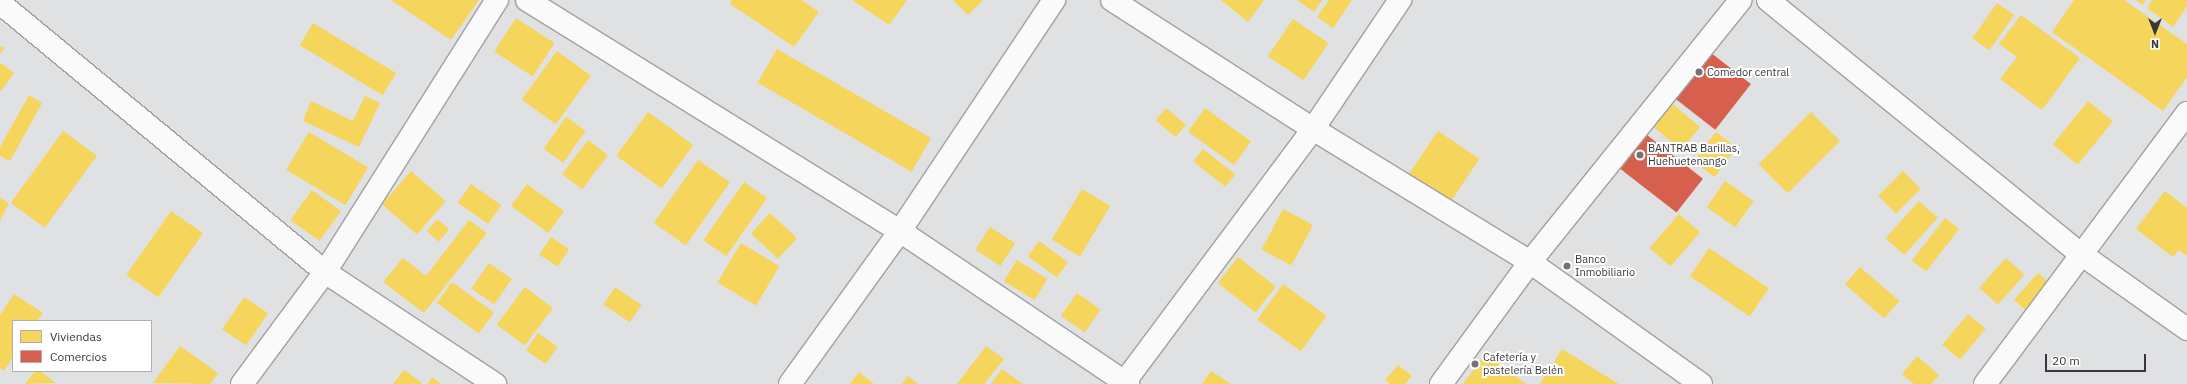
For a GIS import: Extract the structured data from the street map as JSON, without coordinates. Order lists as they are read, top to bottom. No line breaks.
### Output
{"places":["Comedor central","BANTRAB Barillas, Huehuetenango","Banco Inmobiliario","Cafetería y pastelería Belén"],"legend":["Viviendas","Comercios"],"scale_bar":"20 m","north":"bottom"}
